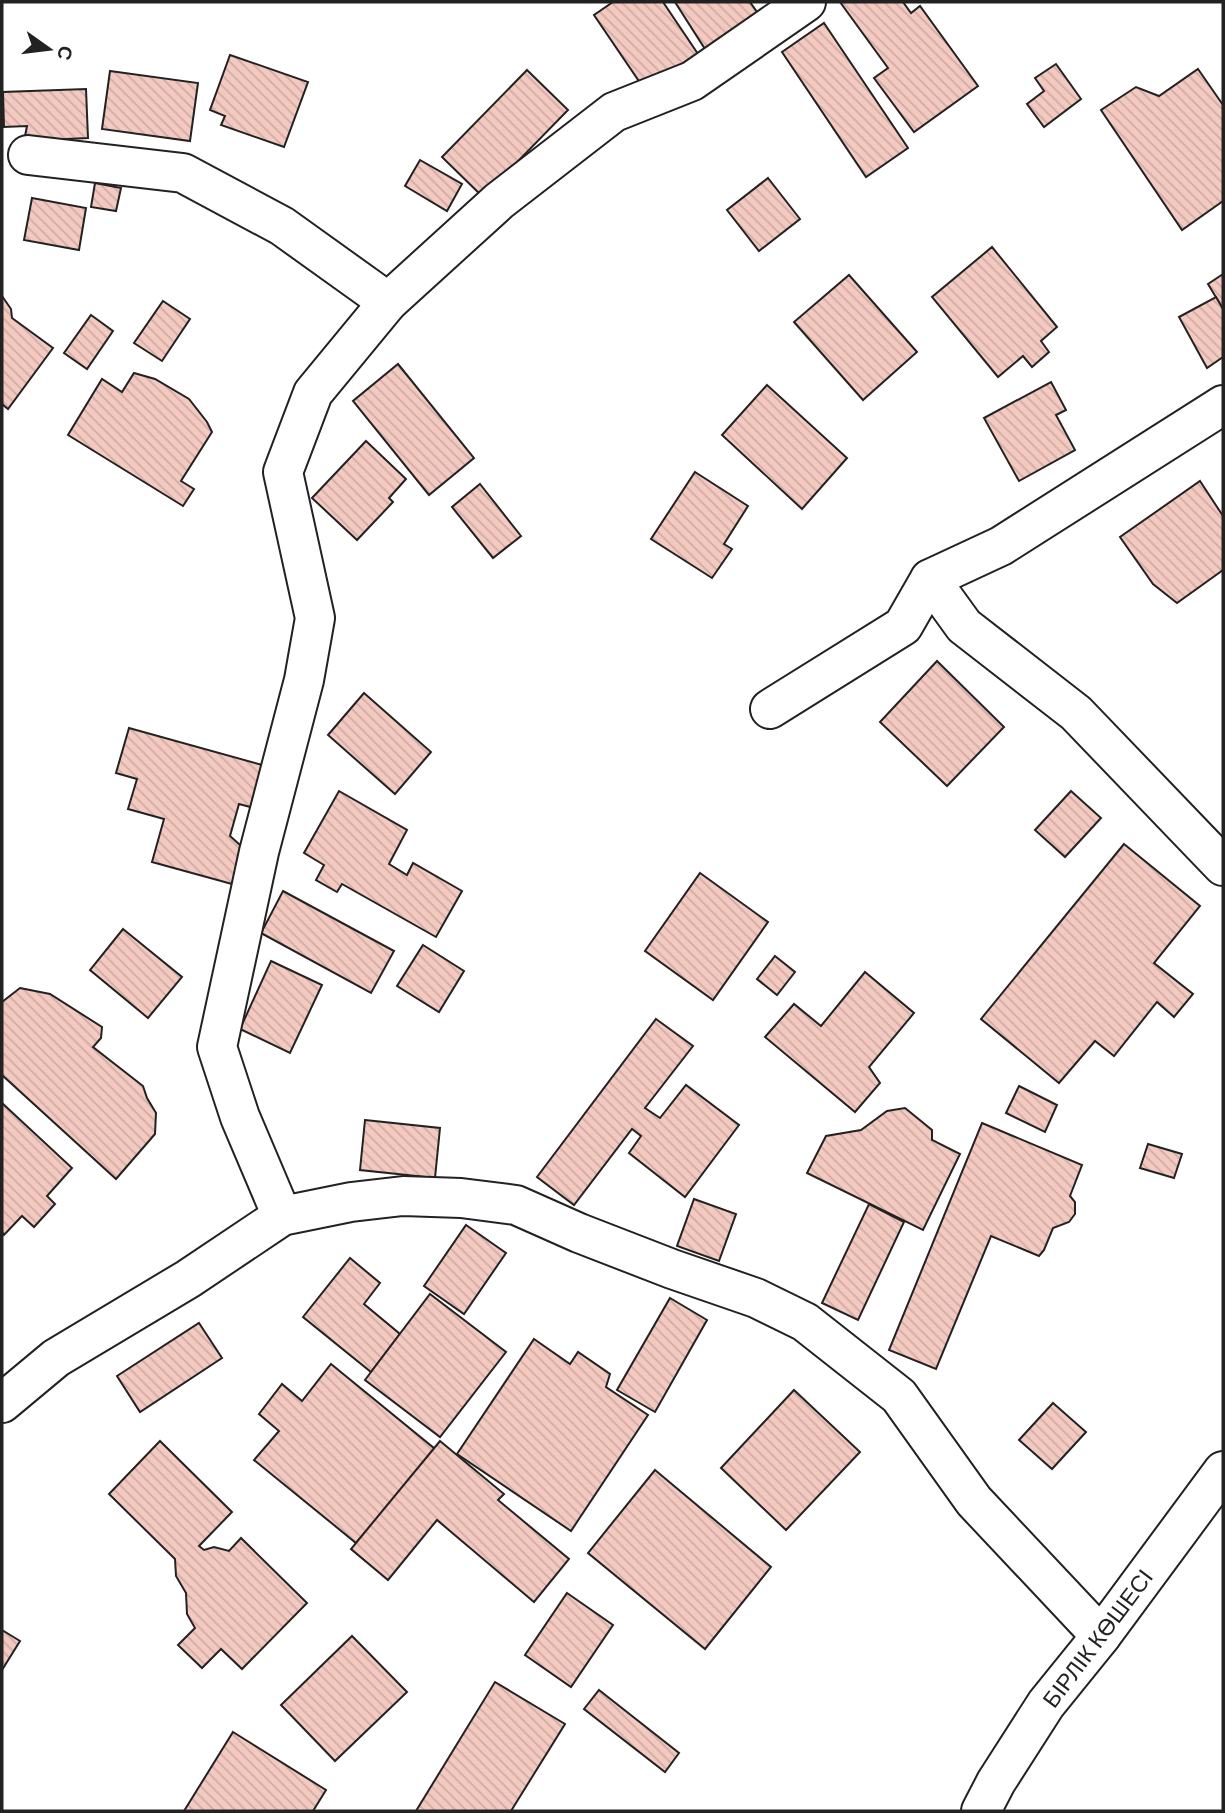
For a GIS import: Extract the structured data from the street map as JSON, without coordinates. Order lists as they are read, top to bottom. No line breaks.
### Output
{"streets":{"street":["БІРЛІК КӨШЕСІ"]},"north":"right"}
